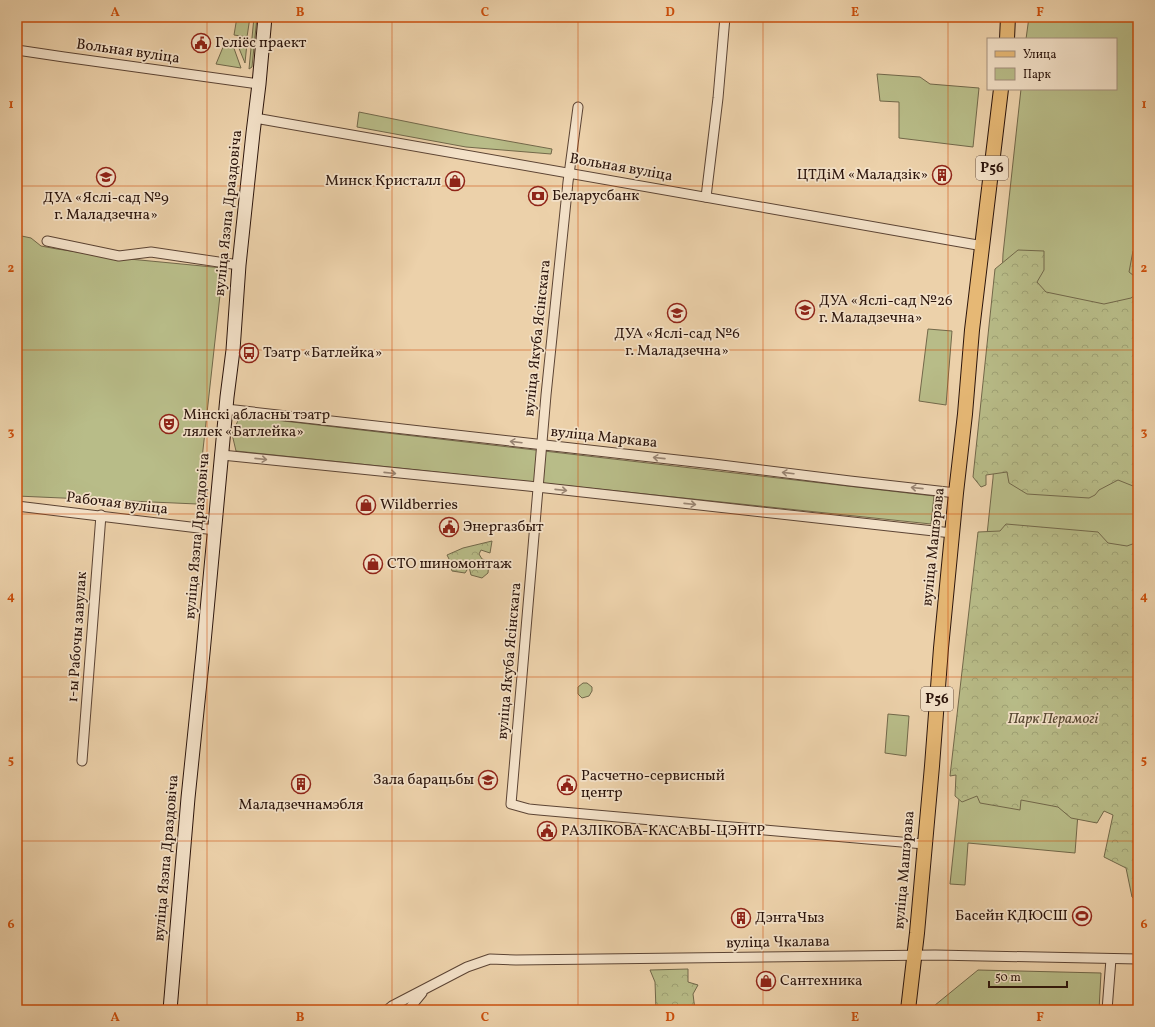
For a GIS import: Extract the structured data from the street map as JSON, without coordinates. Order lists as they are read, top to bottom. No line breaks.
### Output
{"streets":{"main road":["Р56","вуліца Машэрава"],"street":["Вольная вуліца","вуліца Язэпа Драздовіча","вуліца Якуба Ясінскага","вуліца Маркава","Рабочая вуліца","1-ы Рабочы завулак","вуліца Чкалава"]},"crossings":[["Вольная вуліца","вуліца Язэпа Драздовіча"],["Вольная вуліца","вуліца Якуба Ясінскага"],["Вольная вуліца","вуліца Машэрава"],["вуліца Язэпа Драздовіча","вуліца Маркава"],["вуліца Язэпа Драздовіча","Рабочая вуліца"],["вуліца Якуба Ясінскага","вуліца Маркава"],["вуліца Якуба Ясінскага","вуліца Машэрава"],["вуліца Маркава","вуліца Машэрава"],["Рабочая вуліца","1-ы Рабочы завулак"],["вуліца Машэрава","вуліца Чкалава"]],"parks":["Парк Перамогі"],"places":{"public building":["Геліёс праект","Энергазбыт","Расчетно-сервисный центр","РАЗЛІКОВА-КАСАВЫ-ЦЭНТР"],"building":["ЦТДіМ «Маладзік»","Маладзечнамэбля","ДэнтаЧыз"],"school or university":["ДУА «Яслі-сад №9 г. Маладзечна»","ДУА «Яслі-сад №26 г. Маладзечна»","ДУА «Яслі-сад №6 г. Маладзечна»","Зала барацьбы"],"shop":["Минск Кристалл","Wildberries","СТО шиномонтаж","Сантехника"],"bank":["Беларусбанк"],"bus stop":["Тэатр «Батлейка»"],"theatre":["Мінскі абласны тэатр лялек «Батлейка»"],"sports":["Басейн КДЮСШ"]},"legend":["Улица","Парк"],"scale_bar":"50 m","grid":{"columns":["A","B","C","D","E","F"],"rows":["1","2","3","4","5","6"]}}
